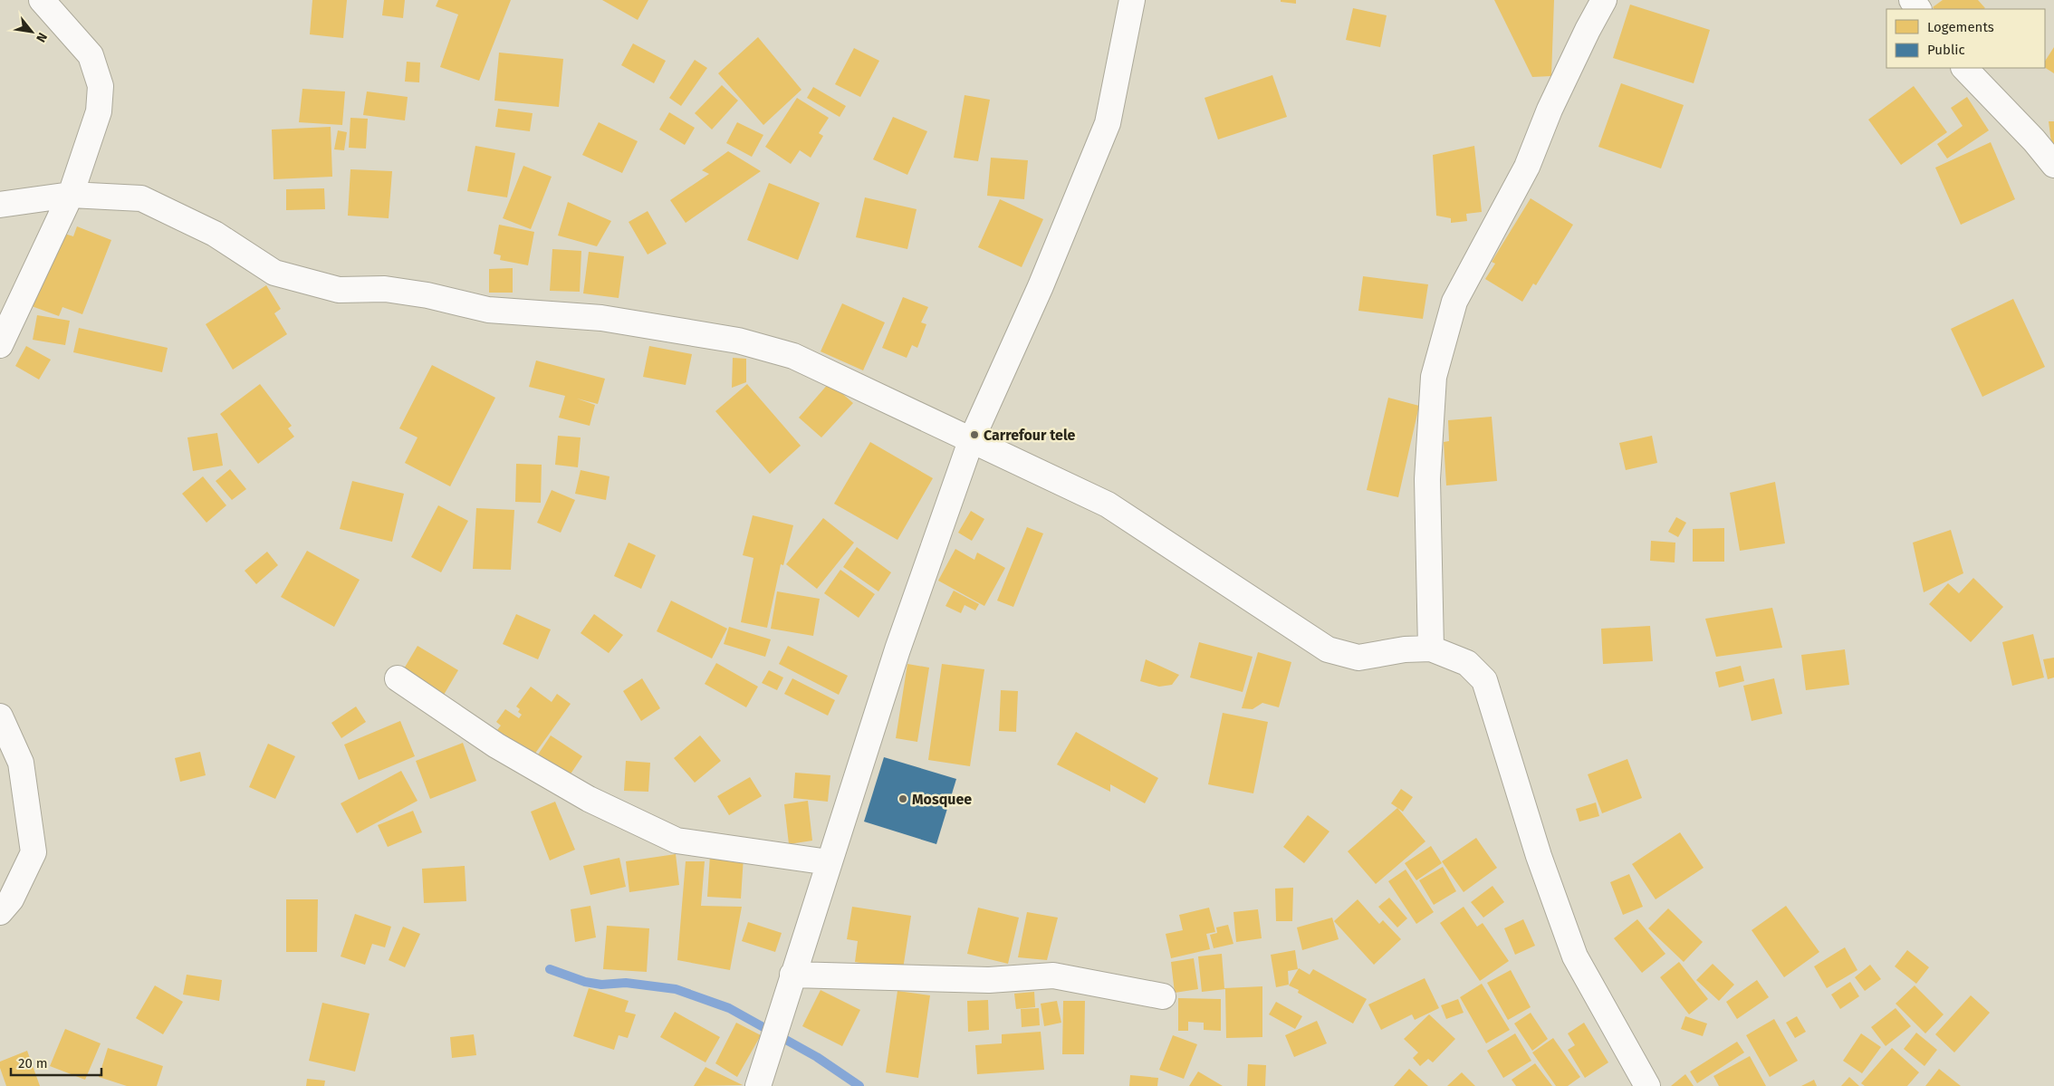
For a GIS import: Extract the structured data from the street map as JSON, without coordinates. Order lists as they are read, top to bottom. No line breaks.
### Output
{"places":["Carrefour tele","Mosquee"],"legend":["Logements","Public"],"scale_bar":"20 m","north":"bottom right"}
